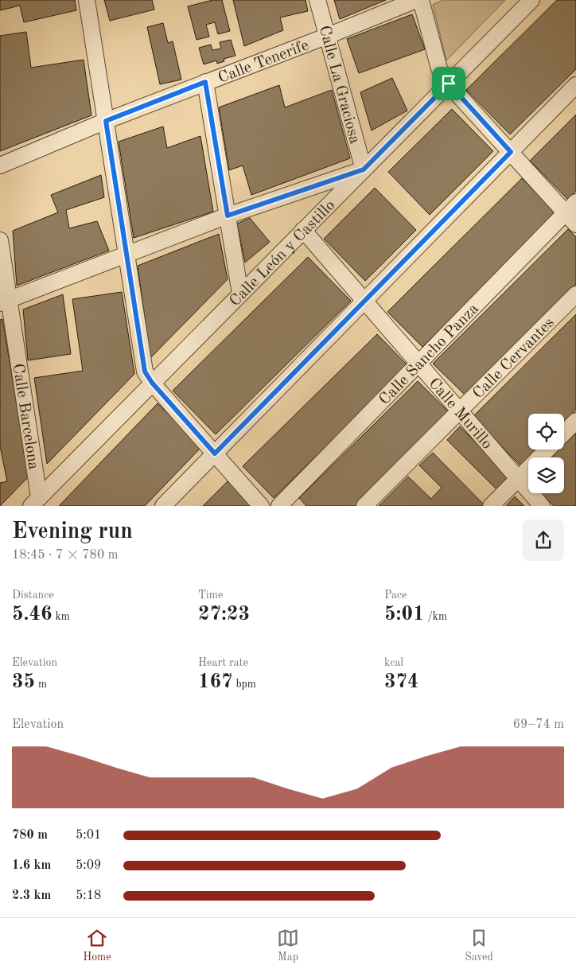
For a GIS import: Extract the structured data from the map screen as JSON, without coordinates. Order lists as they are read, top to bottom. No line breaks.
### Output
{"streets":{"street":["Calle Tenerife","Calle La Graciosa","Calle León y Castillo","Calle Sancho Panza","Calle Cervantes","Calle Murillo","Calle Barcelona"]},"crossings":[["Calle Tenerife","Calle La Graciosa"],["Calle La Graciosa","Calle León y Castillo"],["Calle León y Castillo","Calle Murillo"],["Calle León y Castillo","Calle Barcelona"],["Calle Sancho Panza","Calle Murillo"],["Calle Cervantes","Calle Murillo"]],"page":{"heading":["Evening run","18:45 · 7 × 780 m"],"stats":[["Distance","5.46 km"],["Time","27:23"],["Pace","5:01 /km"],["Elevation","35 m"],["Heart rate","167 bpm"],["kcal","374"]],"chart":["Elevation","69–74 m"],"list":[{"name":"780 m","note":"5:01"},{"name":"1.6 km","note":"5:09"},{"name":"2.3 km","note":"5:18"}],"tabs":["Home","Map","Saved"]}}
